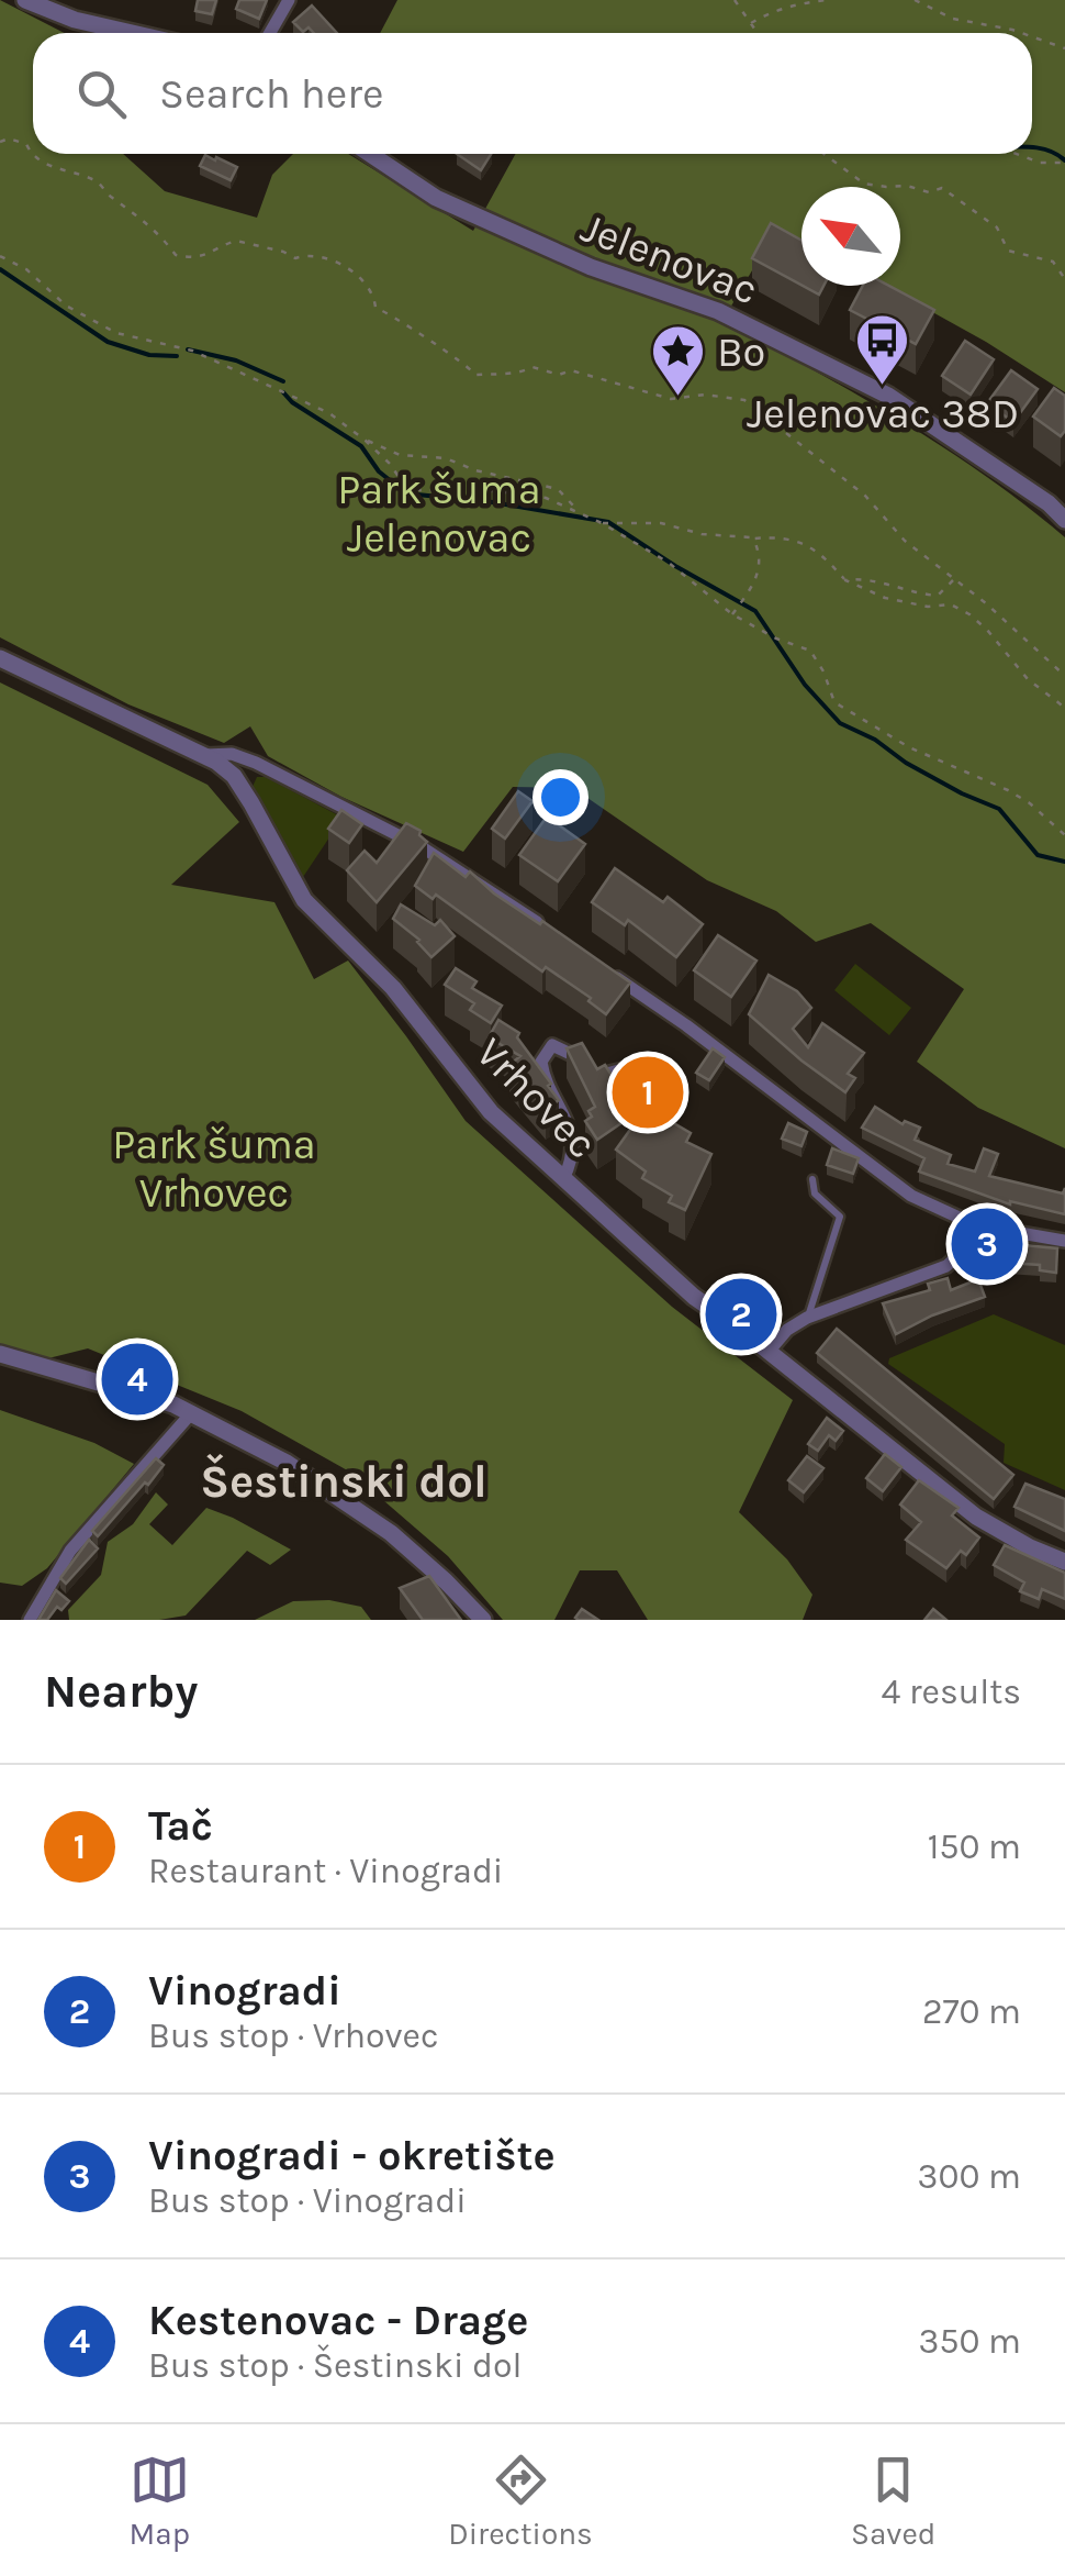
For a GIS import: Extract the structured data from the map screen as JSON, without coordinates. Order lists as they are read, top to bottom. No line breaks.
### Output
{"streets":{"street":["Jelenovac","Vrhovec"]},"districts":["Šestinski dol"],"parks":["Park šuma Jelenovac","Park šuma Vrhovec"],"places":{"bus stop":["Jelenovac 38D"],"place":["Bo"]},"north":"top left","page":{"search":"Search here","pins":["1","3","2","4"],"heading":["Nearby","4 results"],"list":[{"mark":"1","name":"Tač","note":"Restaurant · Vinogradi","value":"150 m"},{"mark":"2","name":"Vinogradi","note":"Bus stop · Vrhovec","value":"270 m"},{"mark":"3","name":"Vinogradi - okretište","note":"Bus stop · Vinogradi","value":"300 m"},{"mark":"4","name":"Kestenovac - Drage","note":"Bus stop · Šestinski dol","value":"350 m"}],"nav":["Map","Directions","Saved"]}}
